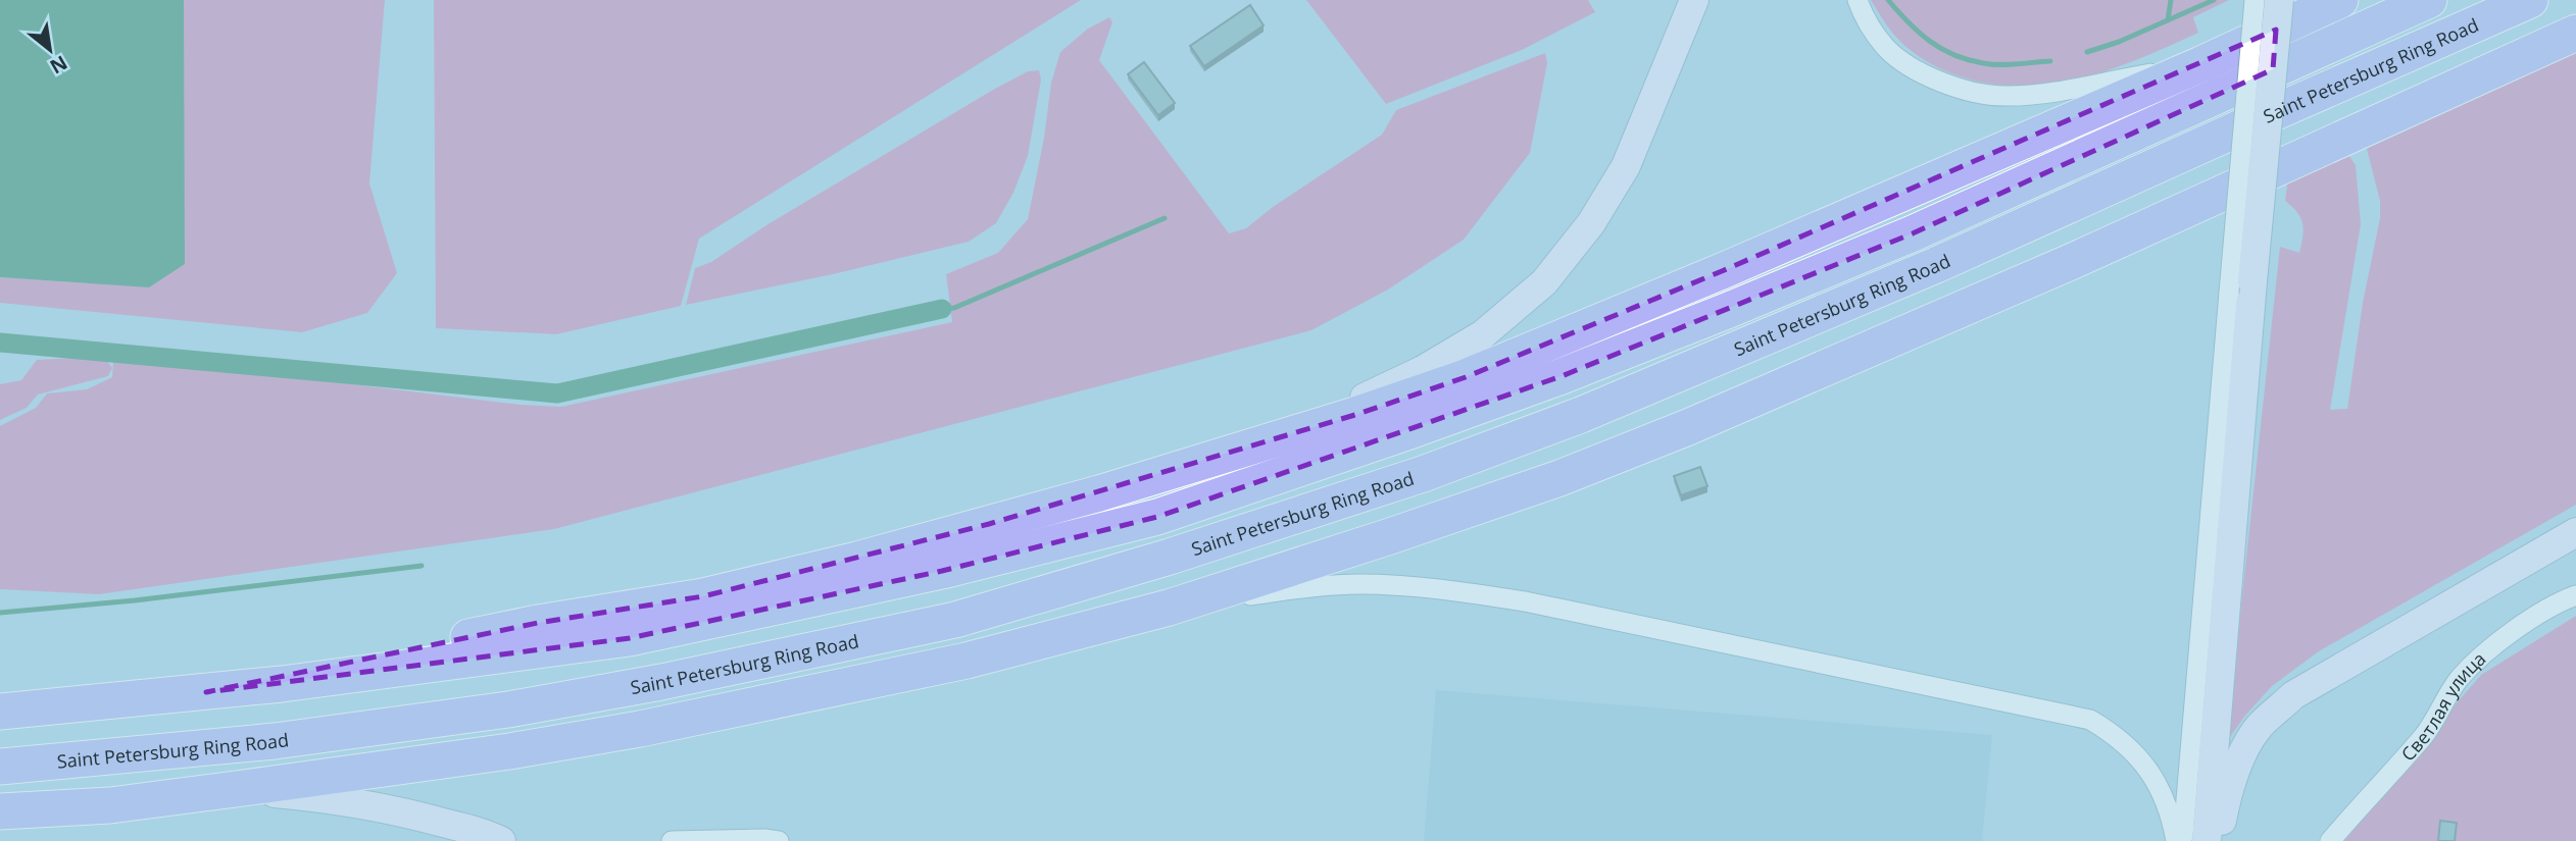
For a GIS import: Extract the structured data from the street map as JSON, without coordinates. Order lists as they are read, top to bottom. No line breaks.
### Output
{"streets":{"highway":["Saint Petersburg Ring Road"],"street":["Светлая улица"]},"north":"bottom right"}
